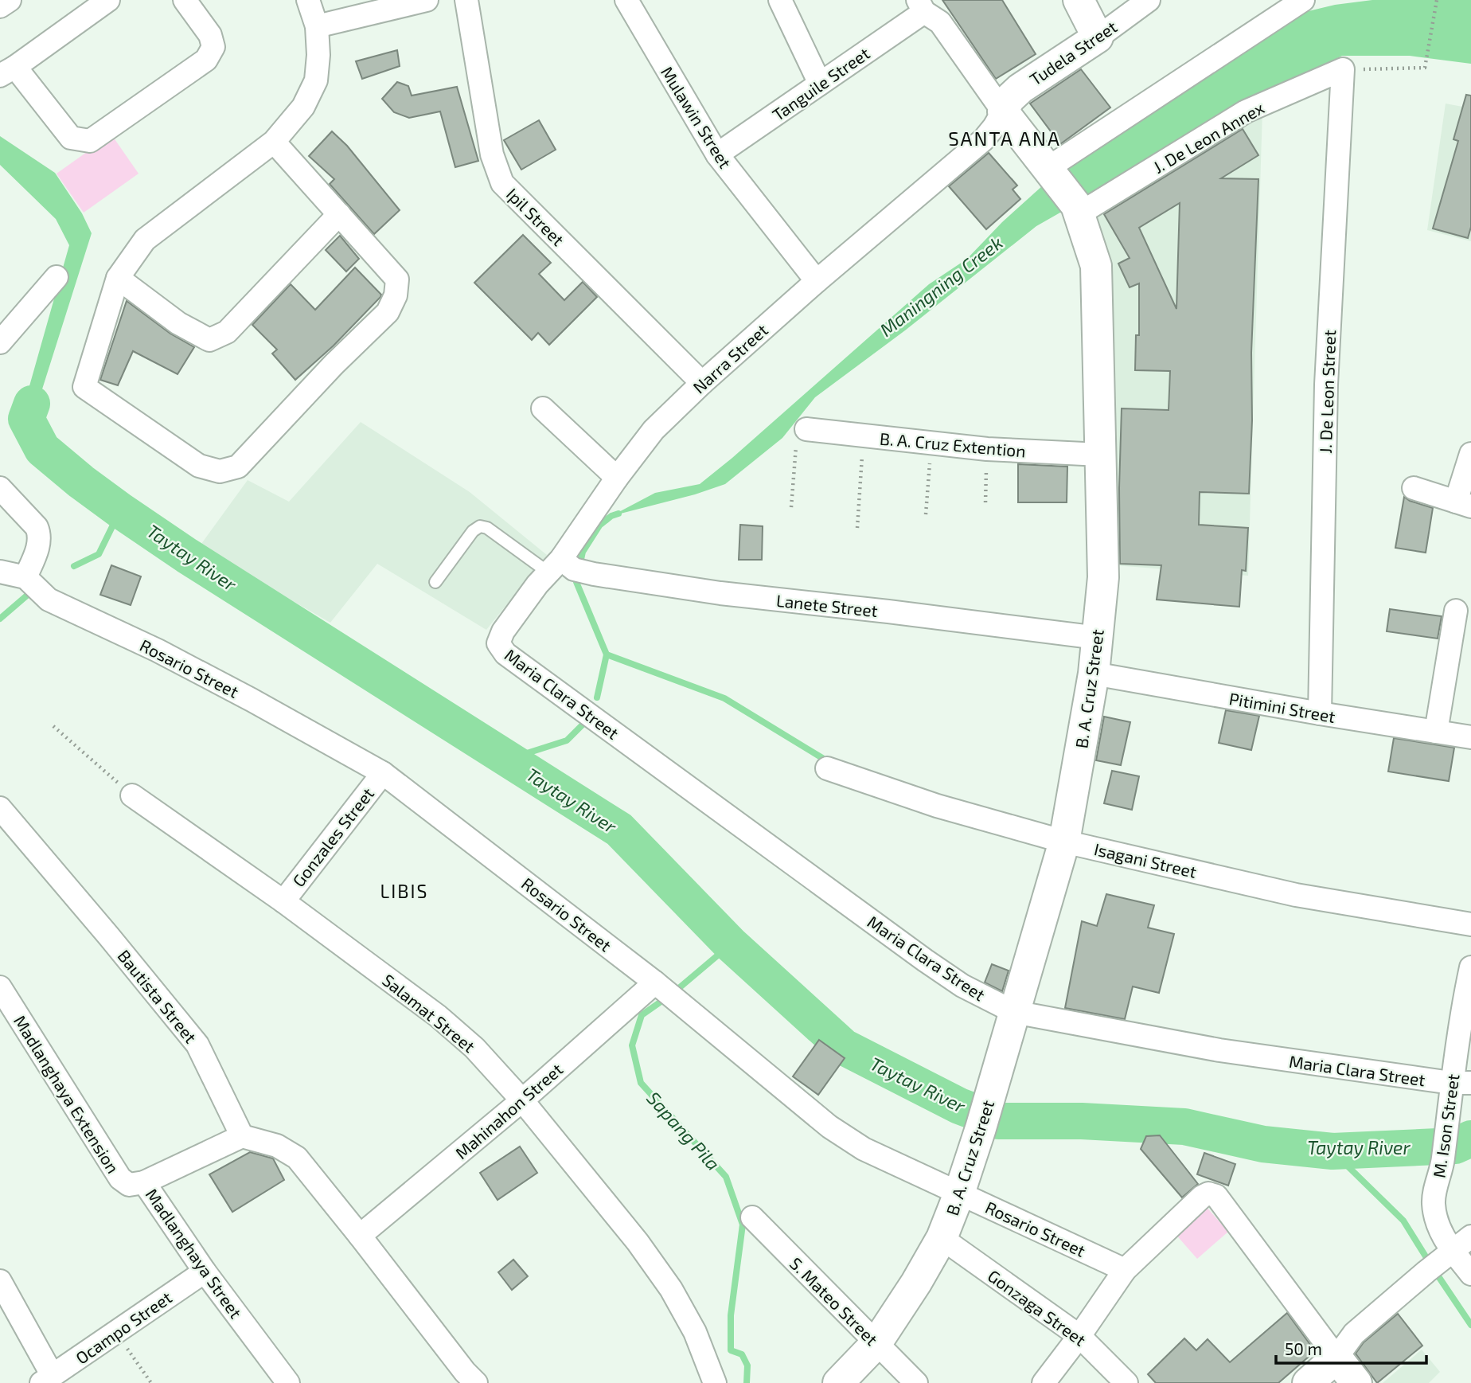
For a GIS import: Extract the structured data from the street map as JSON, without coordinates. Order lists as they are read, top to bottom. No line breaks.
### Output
{"streets":{"street":["Tudela Street","Tanguile Street","Mulawin Street","J. De Leon Annex","Ipil Street","Narra Street","J. De Leon Street","B. A. Cruz Extention","Lanete Street","Rosario Street","B. A. Cruz Street","Maria Clara Street","Pitimini Street","Gonzales Street","Isagani Street","Bautista Street","Salamat Street","Madlanghaya Extension","Mahinahon Street","M. Ison Street","Madlanghaya Street","S. Mateo Street","Gonzaga Street","Ocampo Street"]},"crossings":[["Tudela Street","Narra Street"],["Tudela Street","B. A. Cruz Street"],["Tanguile Street","Mulawin Street"],["Tanguile Street","B. A. Cruz Street"],["Mulawin Street","Narra Street"],["J. De Leon Annex","J. De Leon Street"],["J. De Leon Annex","B. A. Cruz Street"],["Ipil Street","Narra Street"],["Narra Street","Lanete Street"],["Narra Street","B. A. Cruz Street"],["Narra Street","Maria Clara Street"],["J. De Leon Street","Pitimini Street"],["B. A. Cruz Extention","B. A. Cruz Street"],["Lanete Street","B. A. Cruz Street"],["Rosario Street","B. A. Cruz Street"],["Rosario Street","Gonzales Street"],["Rosario Street","Mahinahon Street"],["B. A. Cruz Street","Maria Clara Street"],["B. A. Cruz Street","Pitimini Street"],["B. A. Cruz Street","Isagani Street"],["B. A. Cruz Street","S. Mateo Street"],["B. A. Cruz Street","Gonzaga Street"],["Maria Clara Street","M. Ison Street"],["Gonzales Street","Salamat Street"],["Bautista Street","Madlanghaya Street"],["Salamat Street","Mahinahon Street"],["Madlanghaya Extension","Madlanghaya Street"],["Madlanghaya Street","Ocampo Street"]],"districts":["SANTA ANA","LIBIS"],"water":["Maningning Creek","Taytay River","Sapang Pila"],"scale_bar":"50 m"}
